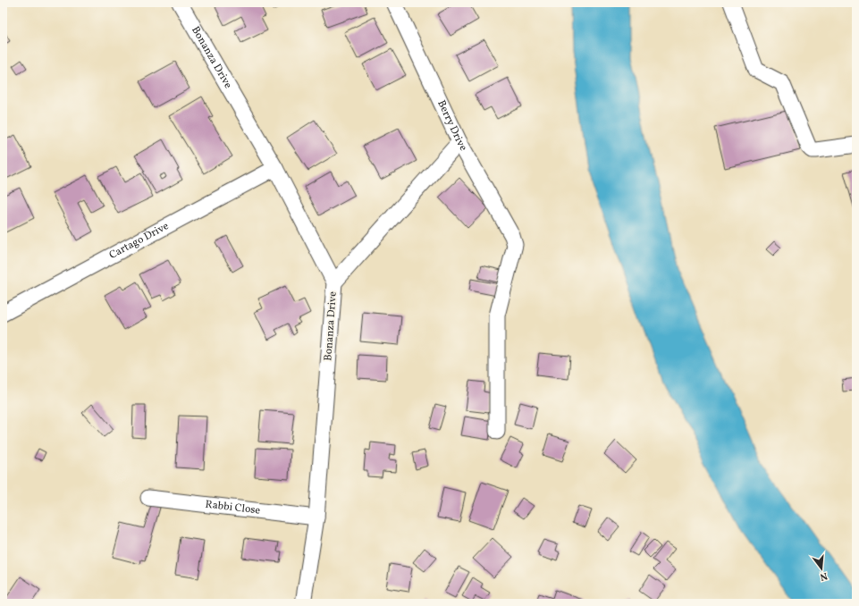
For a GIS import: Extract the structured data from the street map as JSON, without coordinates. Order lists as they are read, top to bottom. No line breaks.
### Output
{"streets":{"street":["Bonanza Drive","Berry Drive","Cartago Drive","Rabbi Close"]},"crossings":[["Bonanza Drive","Cartago Drive"],["Bonanza Drive","Rabbi Close"]],"north":"bottom"}
